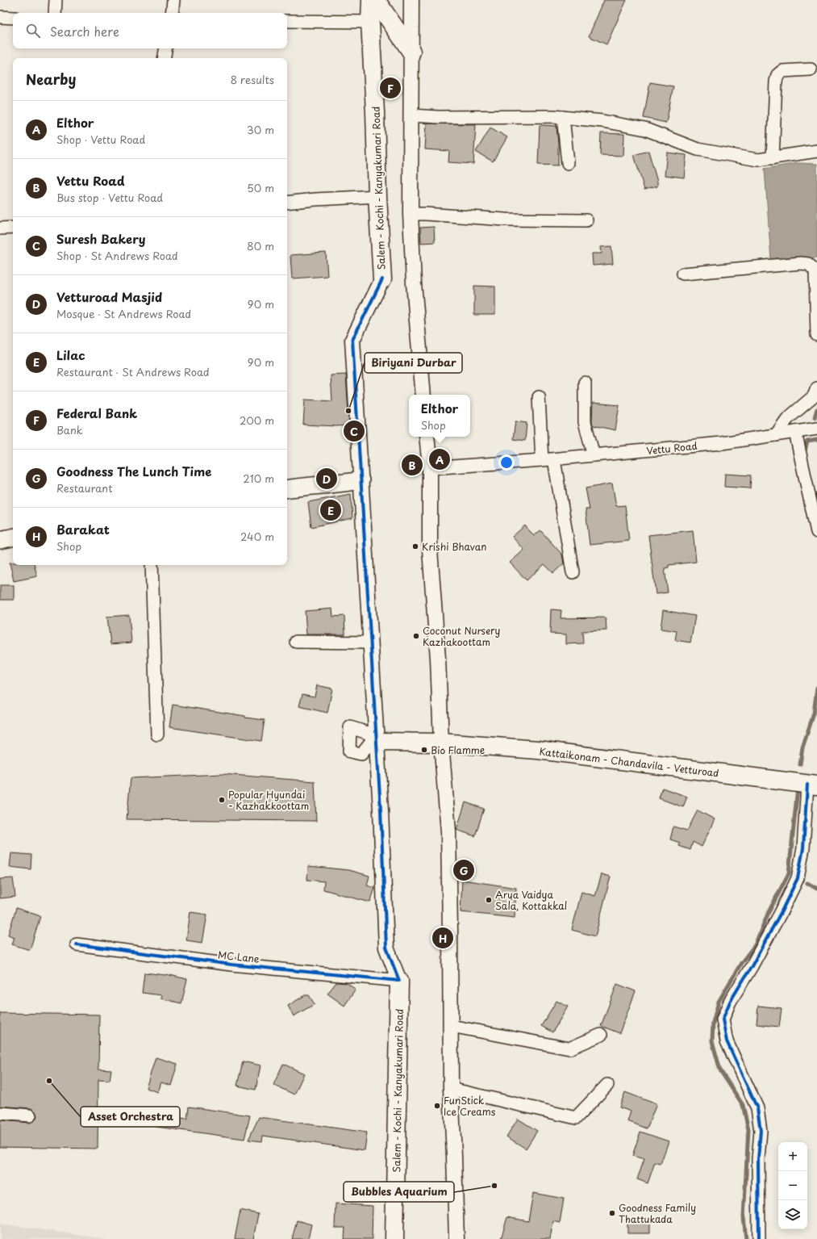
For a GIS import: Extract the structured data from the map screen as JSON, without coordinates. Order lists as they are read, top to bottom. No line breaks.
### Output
{"streets":{"main road":["Salem - Kochi - Kanyakumari Road","Kattaikonam - Chandavila - Vetturoad"],"street":["Vettu Road","MC Lane"]},"crossings":[["Salem - Kochi - Kanyakumari Road","MC Lane"]],"places":["Biriyani Durbar","Krishi Bhavan","Coconut Nursery Kazhakoottam","Bio Flamme","Popular Hyundai - Kazhakkoottam","Arya Vaidya Sala, Kottakkal","Asset Orchestra","FunStick Ice Creams","Bubbles Aquarium","Goodness Family Thattukada"],"page":{"search":"Search here","heading":["Nearby","8 results"],"pins":["F","C","A","B","D","E","G","H"],"list":[{"mark":"A","name":"Elthor","note":"Shop · Vettu Road","value":"30 m"},{"mark":"B","name":"Vettu Road","note":"Bus stop · Vettu Road","value":"50 m"},{"mark":"C","name":"Suresh Bakery","note":"Shop · St Andrews Road","value":"80 m"},{"mark":"D","name":"Vetturoad Masjid","note":"Mosque · St Andrews Road","value":"90 m"},{"mark":"E","name":"Lilac","note":"Restaurant · St Andrews Road","value":"90 m"},{"mark":"F","name":"Federal Bank","note":"Bank","value":"200 m"},{"mark":"G","name":"Goodness The Lunch Time","note":"Restaurant","value":"210 m"},{"mark":"H","name":"Barakat","note":"Shop","value":"240 m"}],"popup":["Elthor","Shop"],"map_buttons":["+","−"]}}
